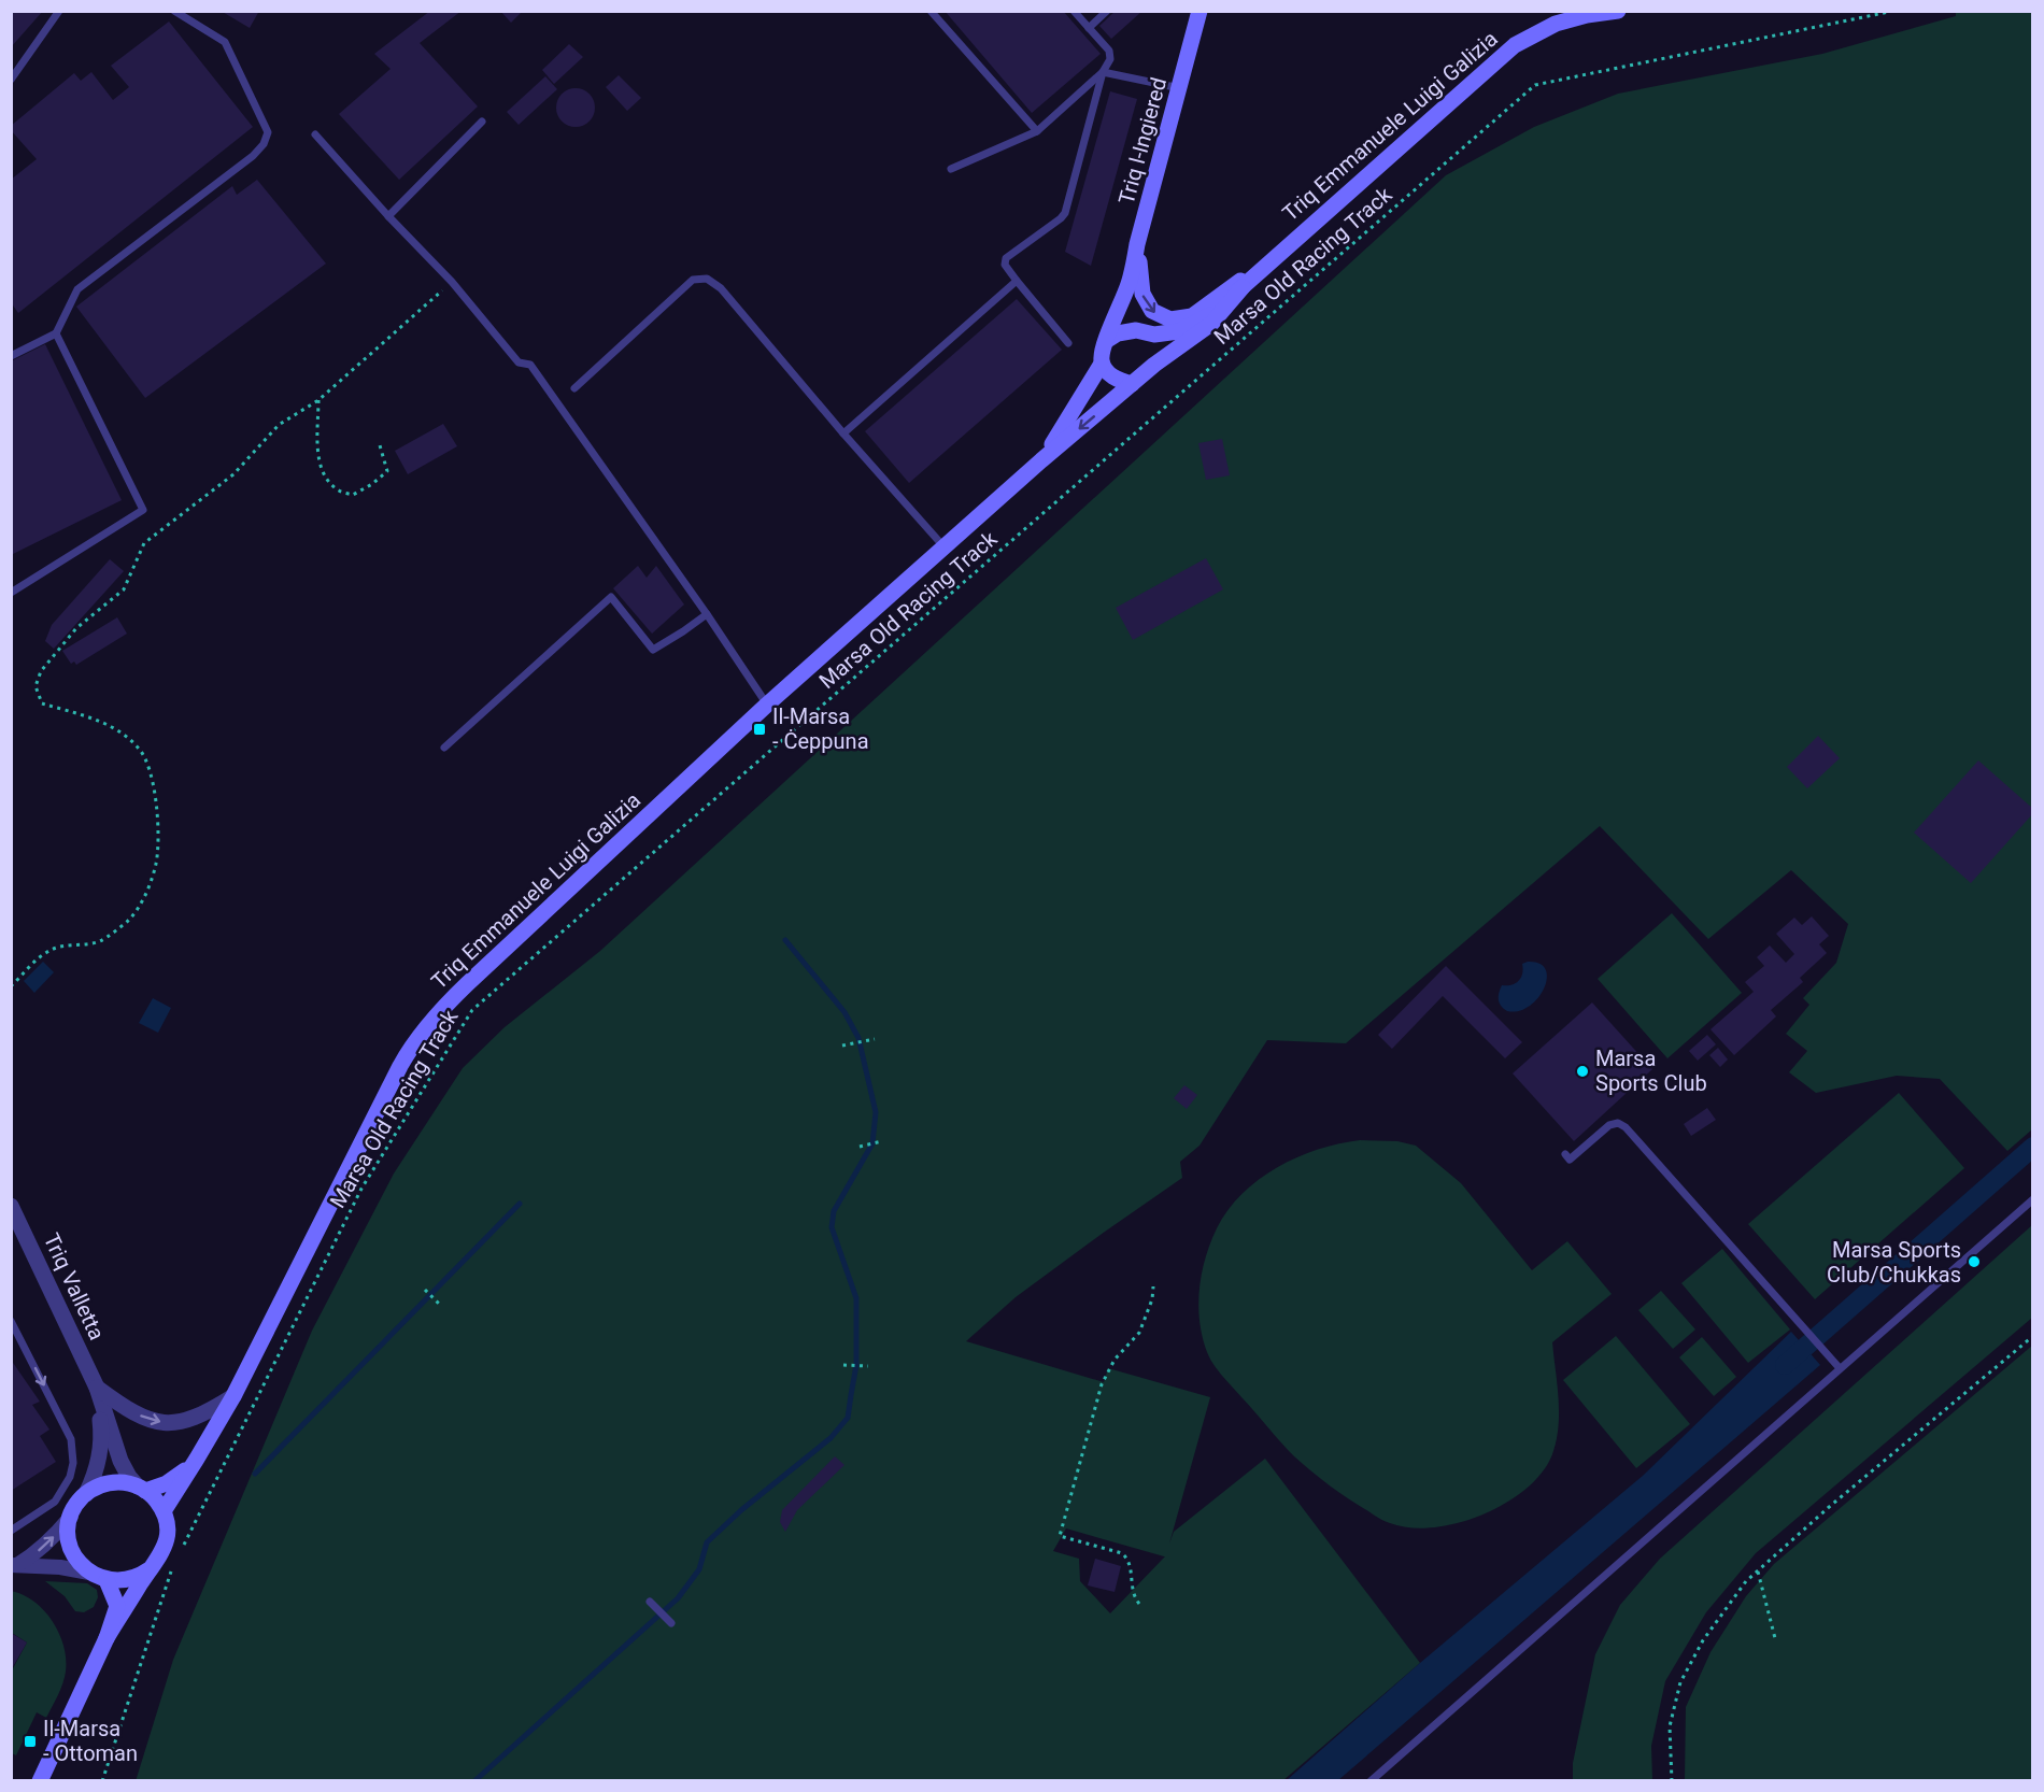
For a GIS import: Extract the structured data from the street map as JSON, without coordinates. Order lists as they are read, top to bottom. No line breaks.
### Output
{"streets":{"main road":["Triq Emmanuele Luigi Galizia","Triq l-Ingiered"],"street":["Triq Valletta"],"path":["Marsa Old Racing Track"]},"crossings":[["Triq Emmanuele Luigi Galizia","Triq l-Ingiered"],["Triq Emmanuele Luigi Galizia","Triq Valletta"]],"places":{"transit":["Il-Marsa - Ċeppuna","Il-Marsa - Ottoman"],"other":["Marsa Sports Club","Marsa Sports Club/Chukkas"]}}
